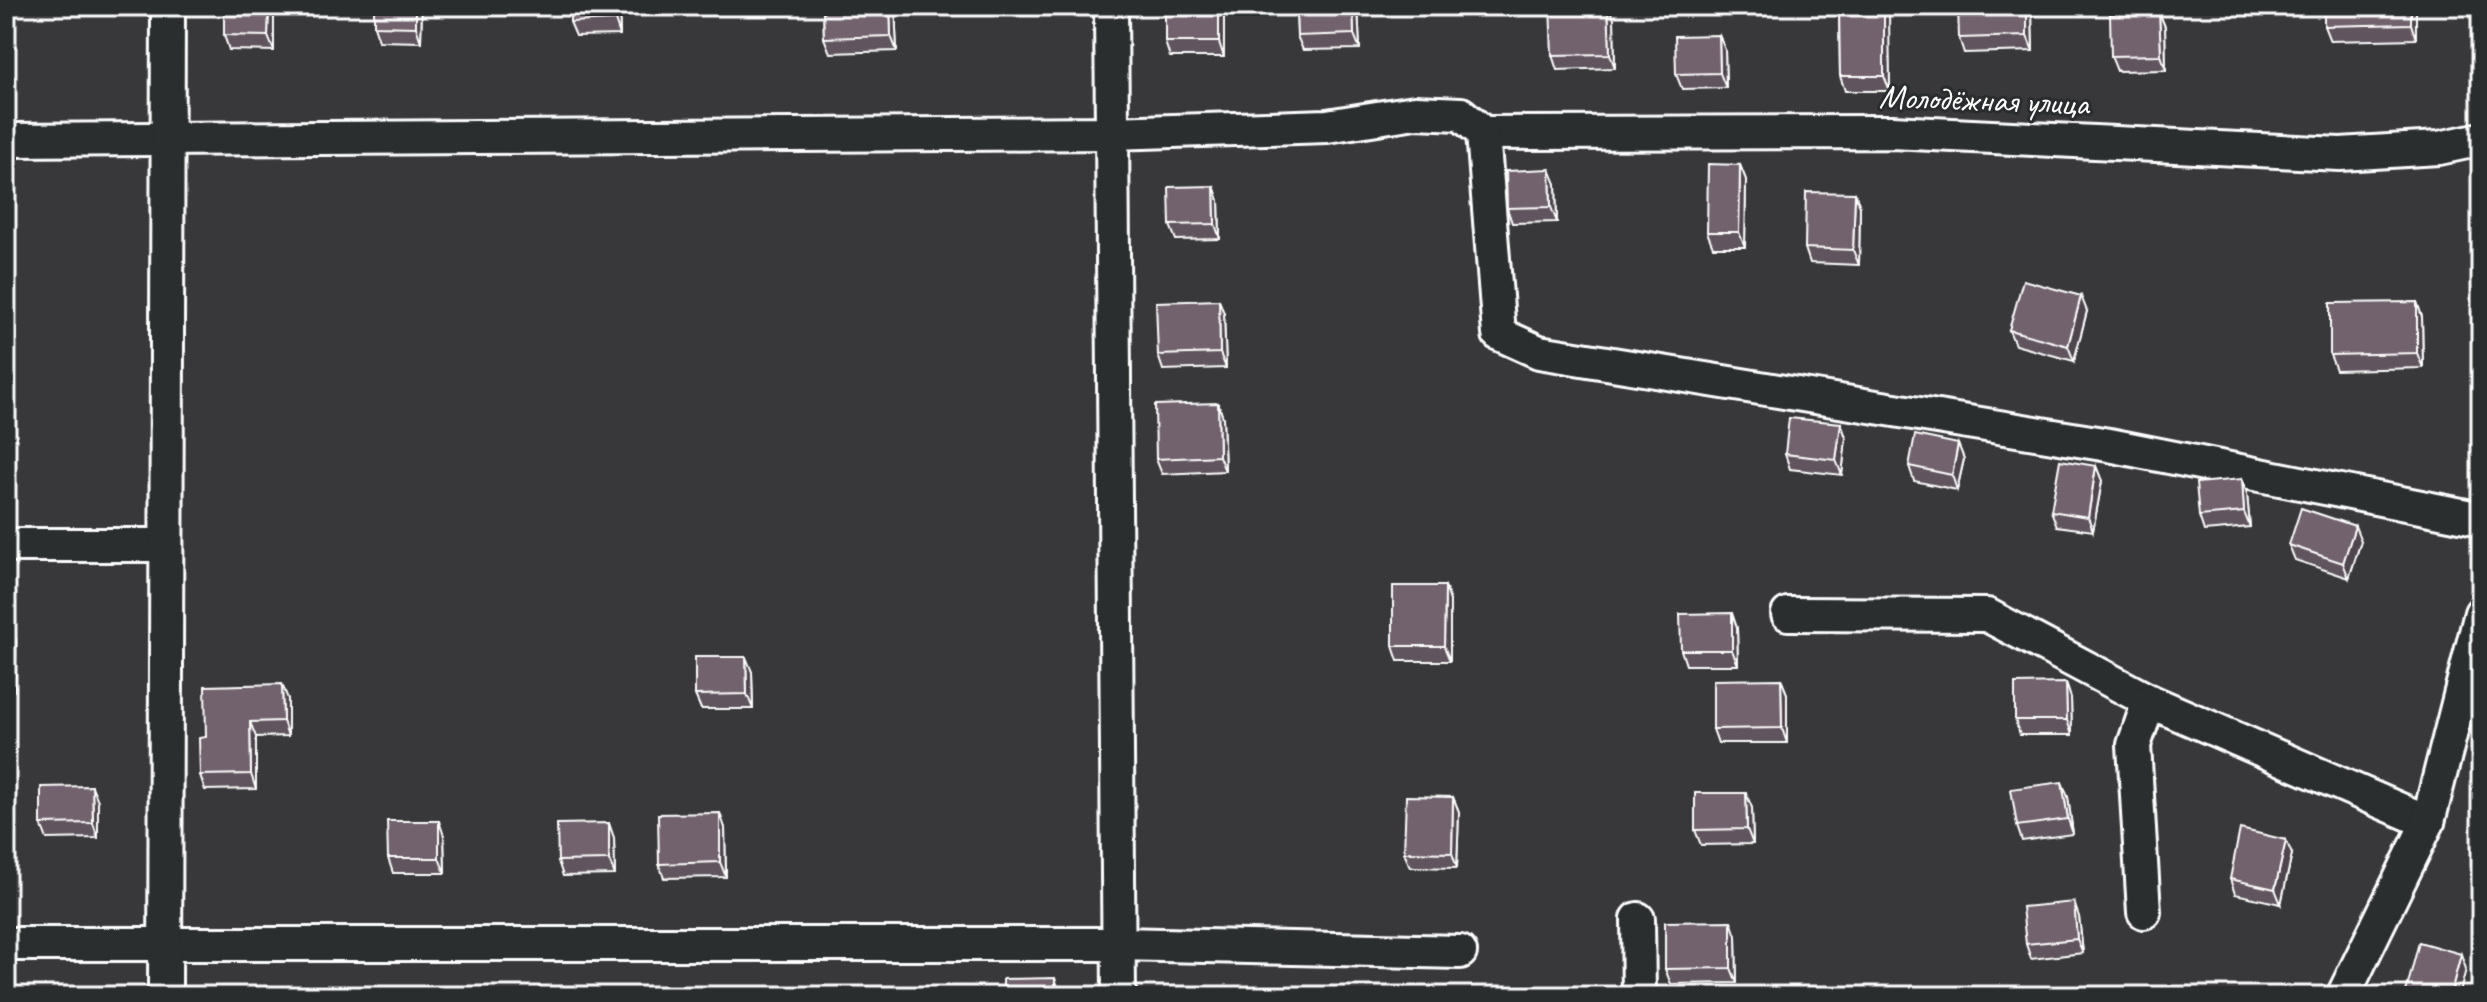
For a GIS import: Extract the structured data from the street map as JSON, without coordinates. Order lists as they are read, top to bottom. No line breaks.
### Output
{"streets":{"street":["Молодёжная улица"]}}
